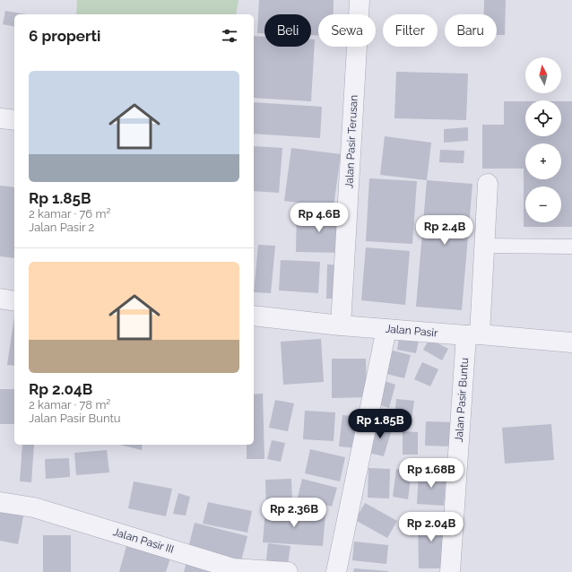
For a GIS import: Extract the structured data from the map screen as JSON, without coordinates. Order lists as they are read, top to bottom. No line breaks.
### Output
{"streets":{"street":["Jalan Pasir Terusan","Jalan Pasir","Jalan Pasir Buntu","Jalan Pasir III"]},"crossings":[["Jalan Pasir Terusan","Jalan Pasir"],["Jalan Pasir","Jalan Pasir Buntu"]],"north":"top","page":{"chip":["Beli","Sewa","Filter","Baru"],"heading":"6 properti","map_buttons":["+","−"],"list":[{"name":"Rp 1.85B","note":"2 kamar · 76 m² · Jalan Pasir 2"},{"name":"Rp 2.04B","note":"2 kamar · 78 m² · Jalan Pasir Buntu"}],"price":["Rp 4.6B","Rp 2.4B","Rp 1.85B","Rp 1.68B","Rp 2.36B","Rp 2.04B"]}}
